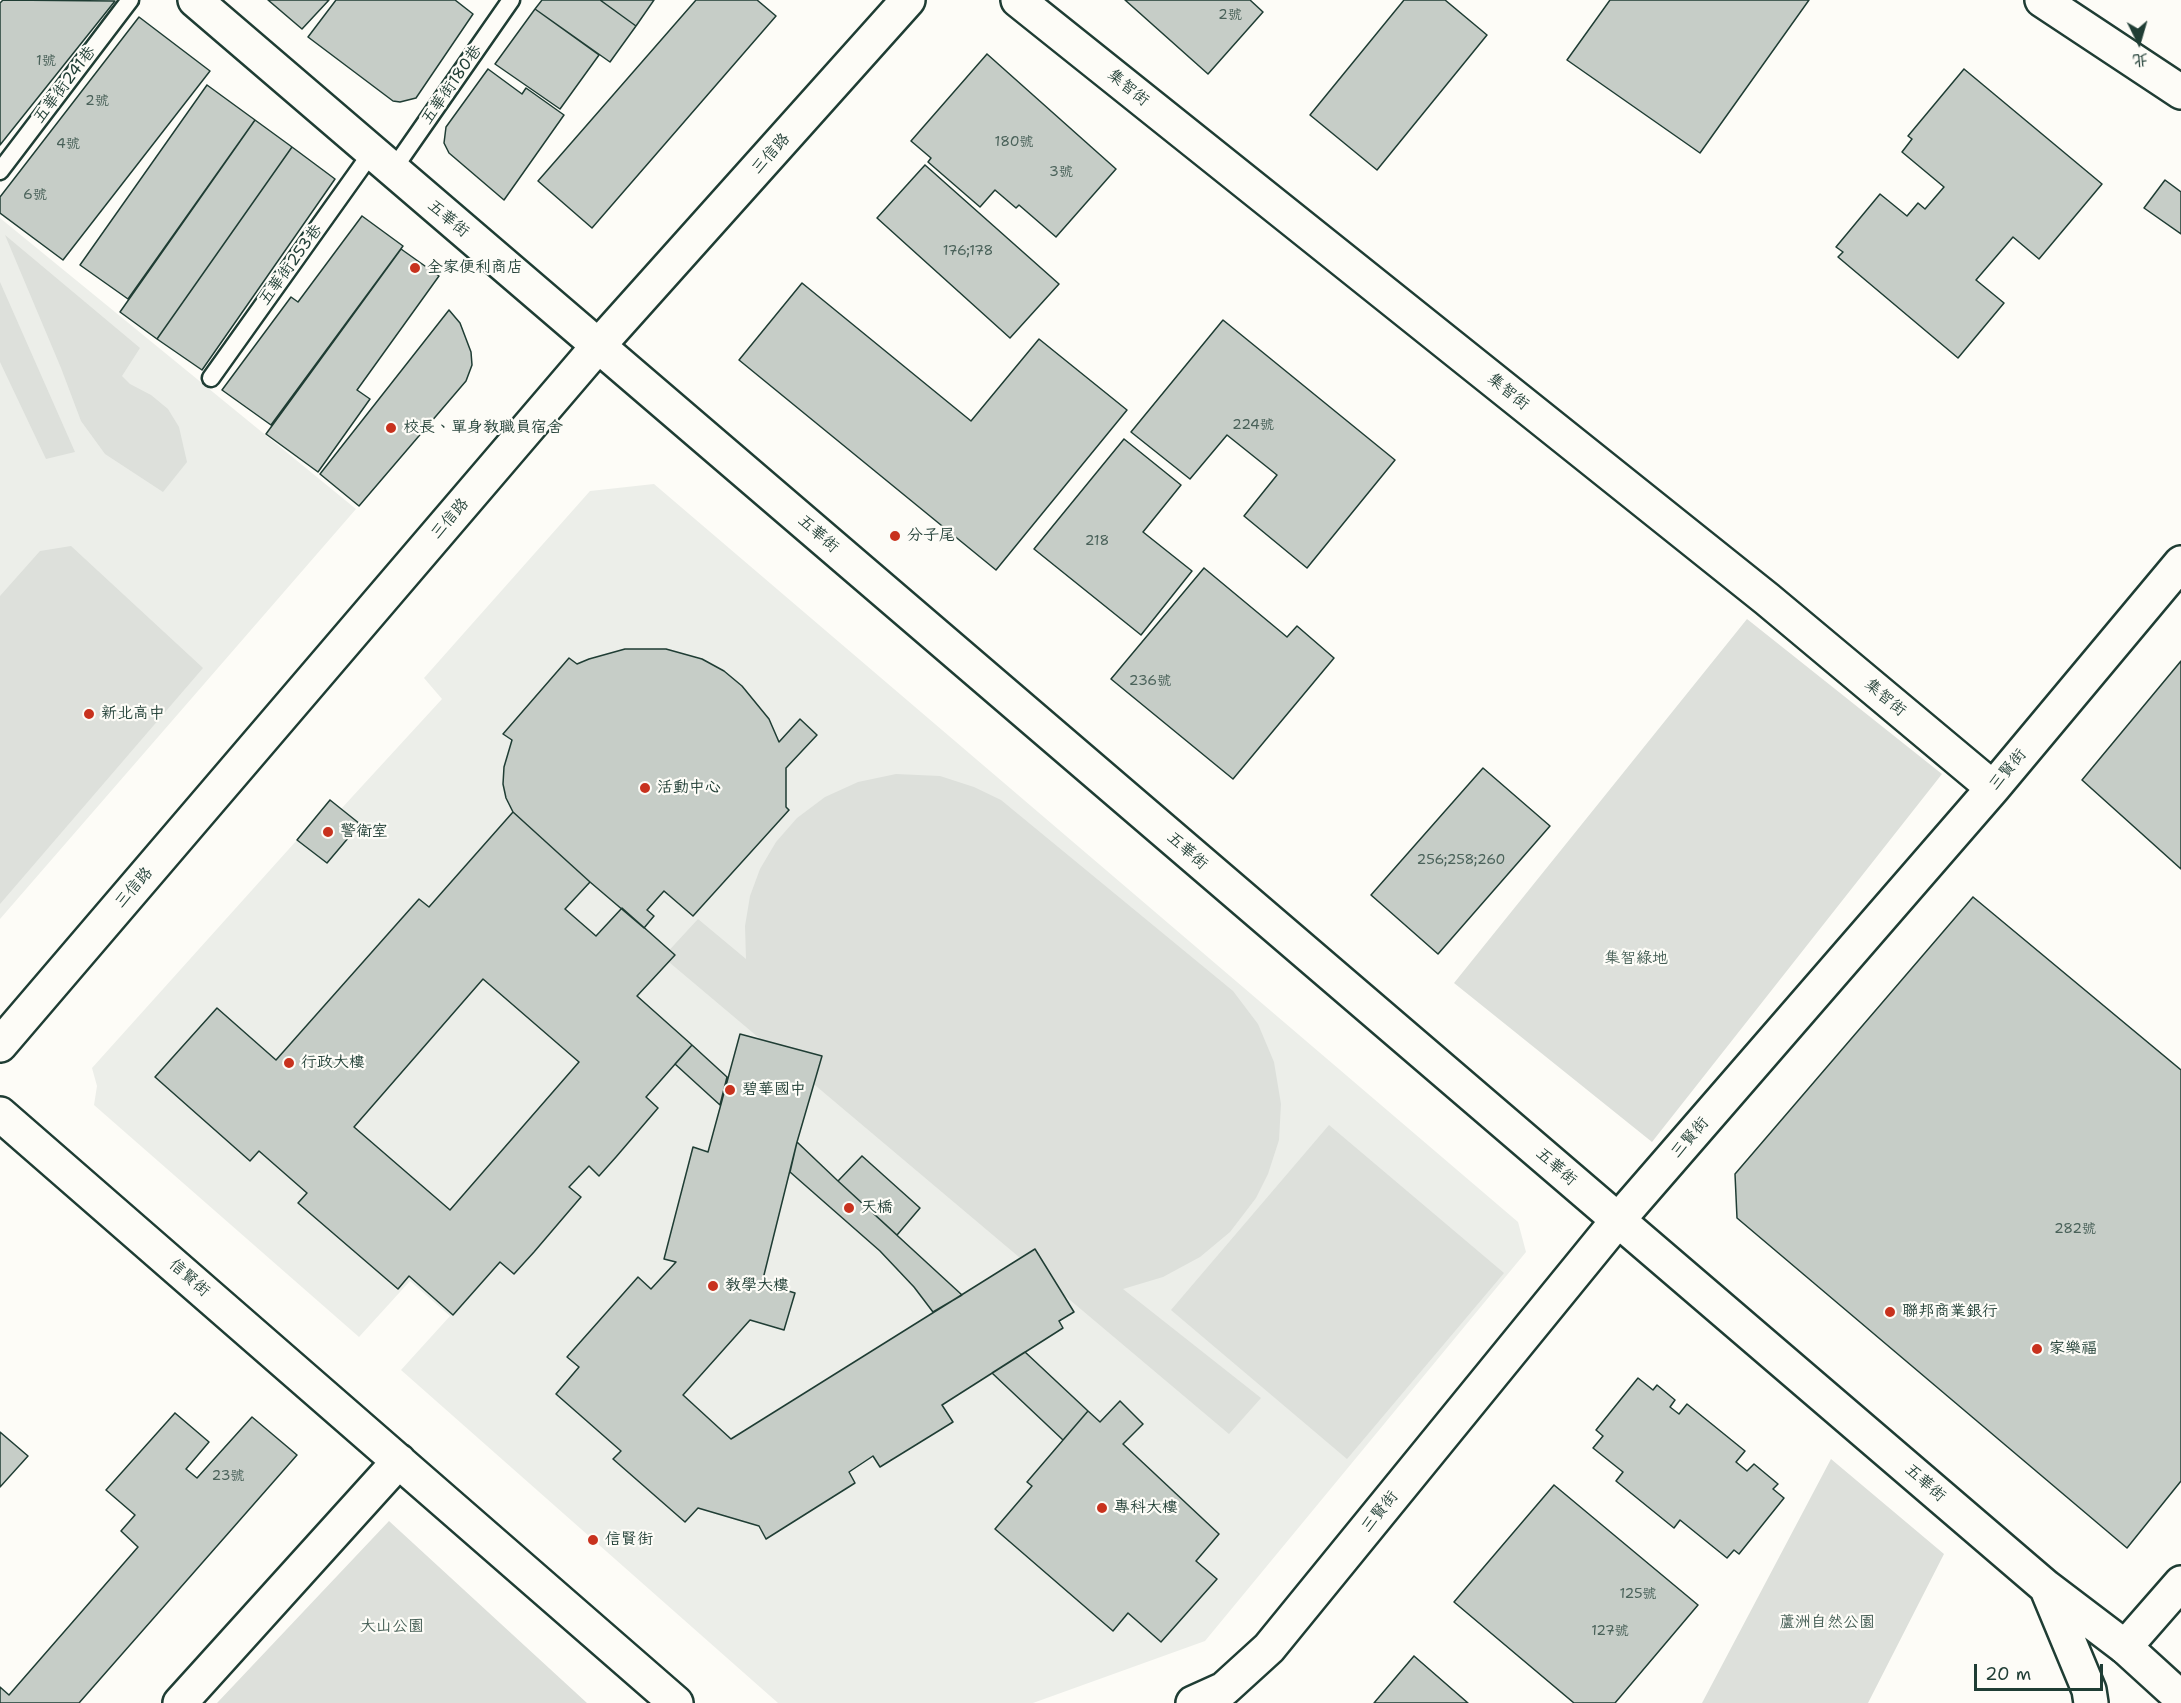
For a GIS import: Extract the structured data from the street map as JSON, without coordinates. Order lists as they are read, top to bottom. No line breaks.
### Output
{"streets":{"street":["集智街","三信路","五華街","三賢街","信賢街"],"lane":["五華街241巷","五華街180巷","五華街253巷"]},"crossings":[["五華街180巷","五華街"],["五華街180巷","五華街253巷"],["集智街","三賢街"],["三信路","五華街"],["五華街","五華街253巷"],["五華街","三賢街"]],"parks":["集智綠地","蘆洲自然公園","大山公園"],"places":["全家便利商店","校長、單身教職員宿舍","分子尾","新北高中","活動中心","警衛室","行政大樓","碧華國中","天橋","教學大樓","聯邦商業銀行","家樂福","專科大樓","信賢街"],"house_numbers":["2號","1號","2號","180號","4號","3號","6號","176;178","224號","218","236號","256;258;260","282號","23號","125號","127號"],"scale_bar":"20 m","north":"bottom"}
